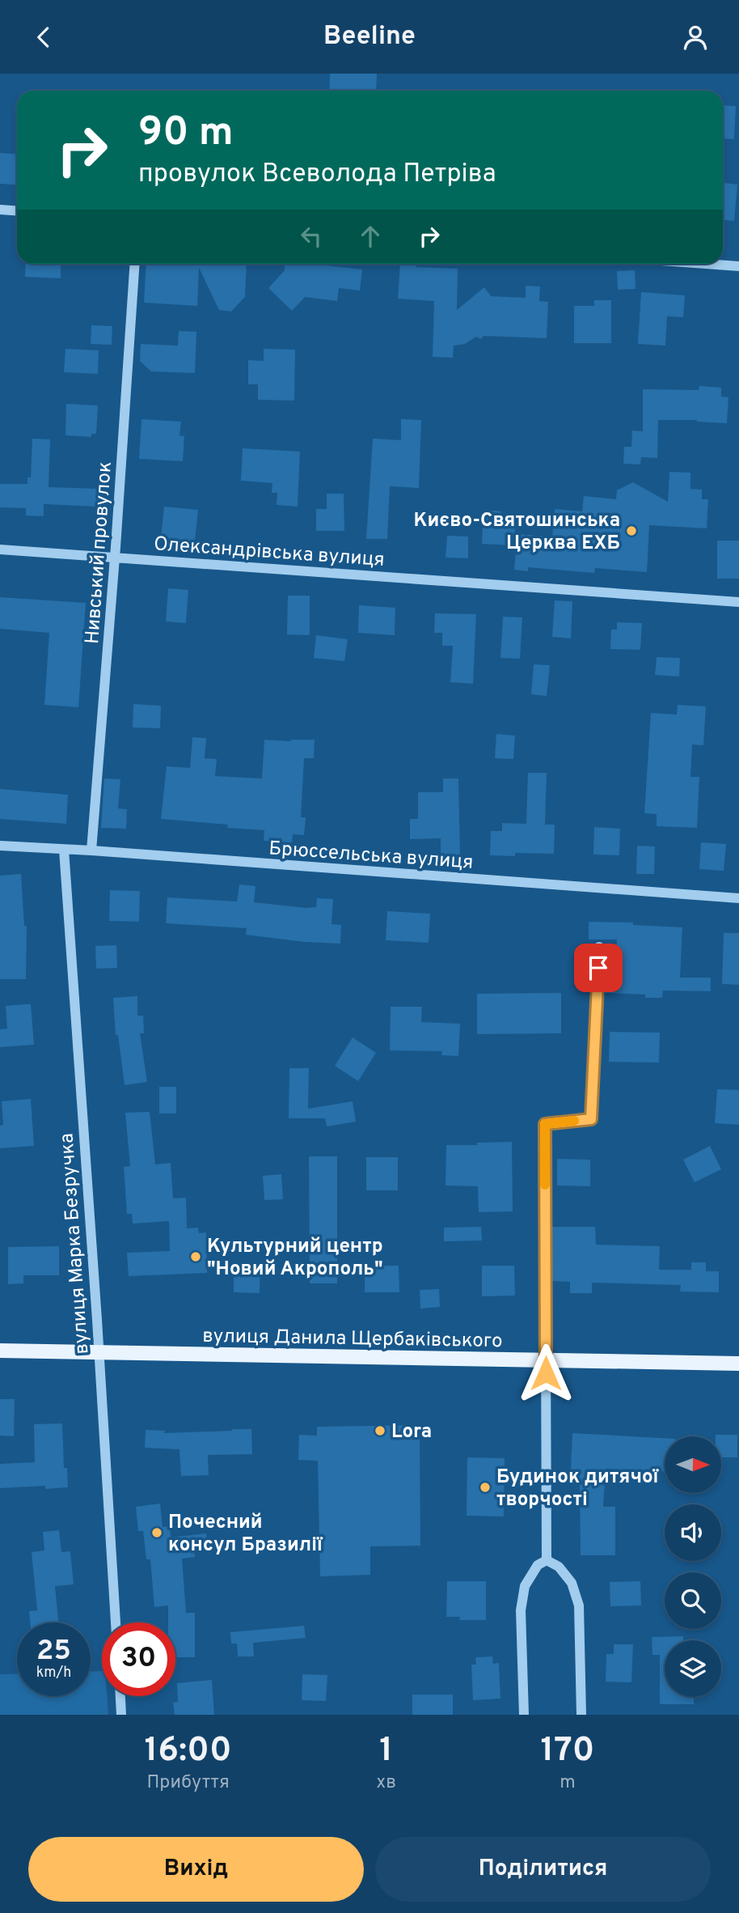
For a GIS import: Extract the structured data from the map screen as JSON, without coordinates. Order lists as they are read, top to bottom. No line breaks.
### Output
{"streets":{"main road":["вулиця Данила Щербаківського"],"street":["Олександрівська вулиця","Нивський провулок","Брюссельська вулиця","вулиця Марка Безручка"]},"crossings":[["Олександрівська вулиця","Нивський провулок"],["Нивський провулок","Брюссельська вулиця"],["Брюссельська вулиця","вулиця Марка Безручка"],["вулиця Марка Безручка","вулиця Данила Щербаківського"]],"places":["Києво-Святошинська Церква ЕХБ","Культурний центр \"Новий Акрополь\"","Lora","Будинок дитячої творчості","Почесний консул Бразилії"],"north":"right","page":{"header":"Beeline","turn":["90 m","провулок Всеволода Петріва"],"speed":"25 km/h","limit":"30","eta":["16:00","Прибуття","1","хв","170","m"],"buttons":["Вихід","Поділитися"]}}
